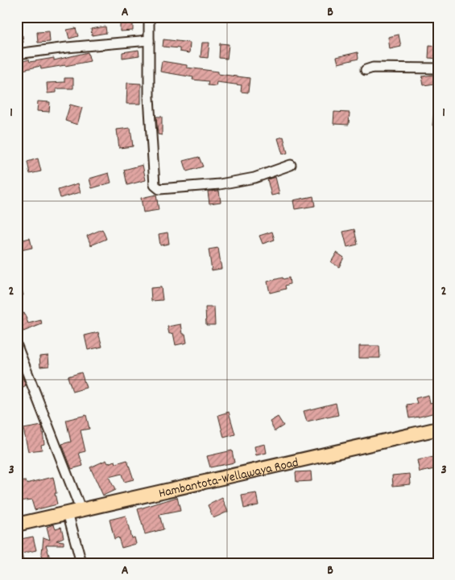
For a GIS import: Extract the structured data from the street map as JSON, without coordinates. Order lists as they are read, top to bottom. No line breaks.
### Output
{"streets":{"highway":["Hambantota-Wellawaya Road"]},"grid":{"columns":["A","B"],"rows":["1","2","3"]}}
